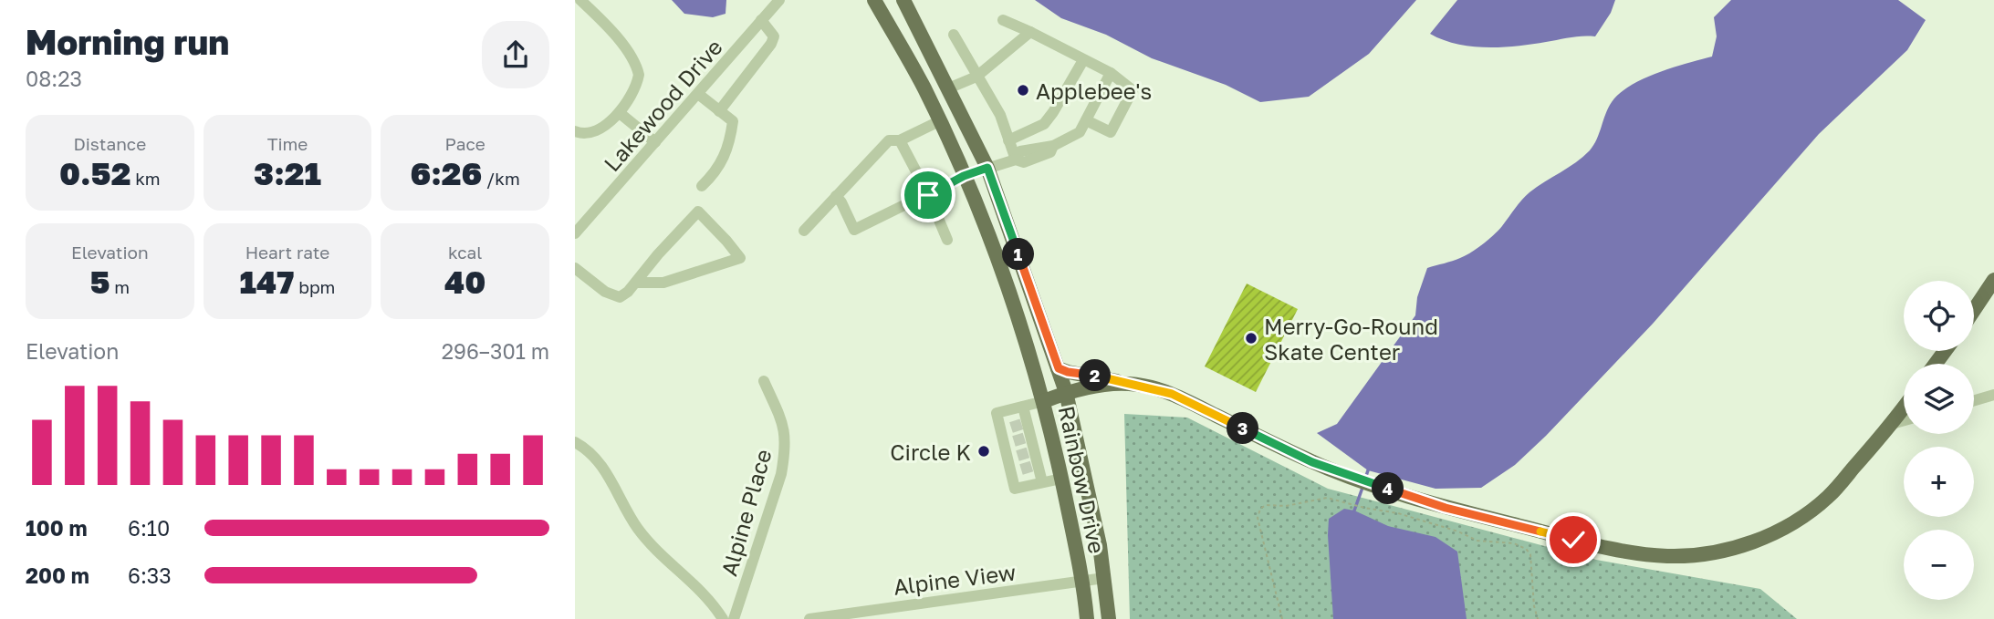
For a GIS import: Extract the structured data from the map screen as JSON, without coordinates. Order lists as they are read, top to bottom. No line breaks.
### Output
{"streets":{"main road":["Rainbow Drive"],"street":["Lakewood Drive","Alpine Place","Alpine View"]},"crossings":[["Rainbow Drive","Alpine View"]],"places":["Applebee's","Merry-Go-Round Skate Center","Circle K"],"page":{"heading":["Morning run","08:23"],"stats":[["Distance","0.52 km"],["Time","3:21"],["Pace","6:26 /km"],["Elevation","5 m"],["Heart rate","147 bpm"],["kcal","40"]],"pins":["1","2","3","4"],"map_buttons":["+","−"],"chart":["Elevation","296–301 m"],"list":[{"name":"100 m","note":"6:10"},{"name":"200 m","note":"6:33"}]}}
